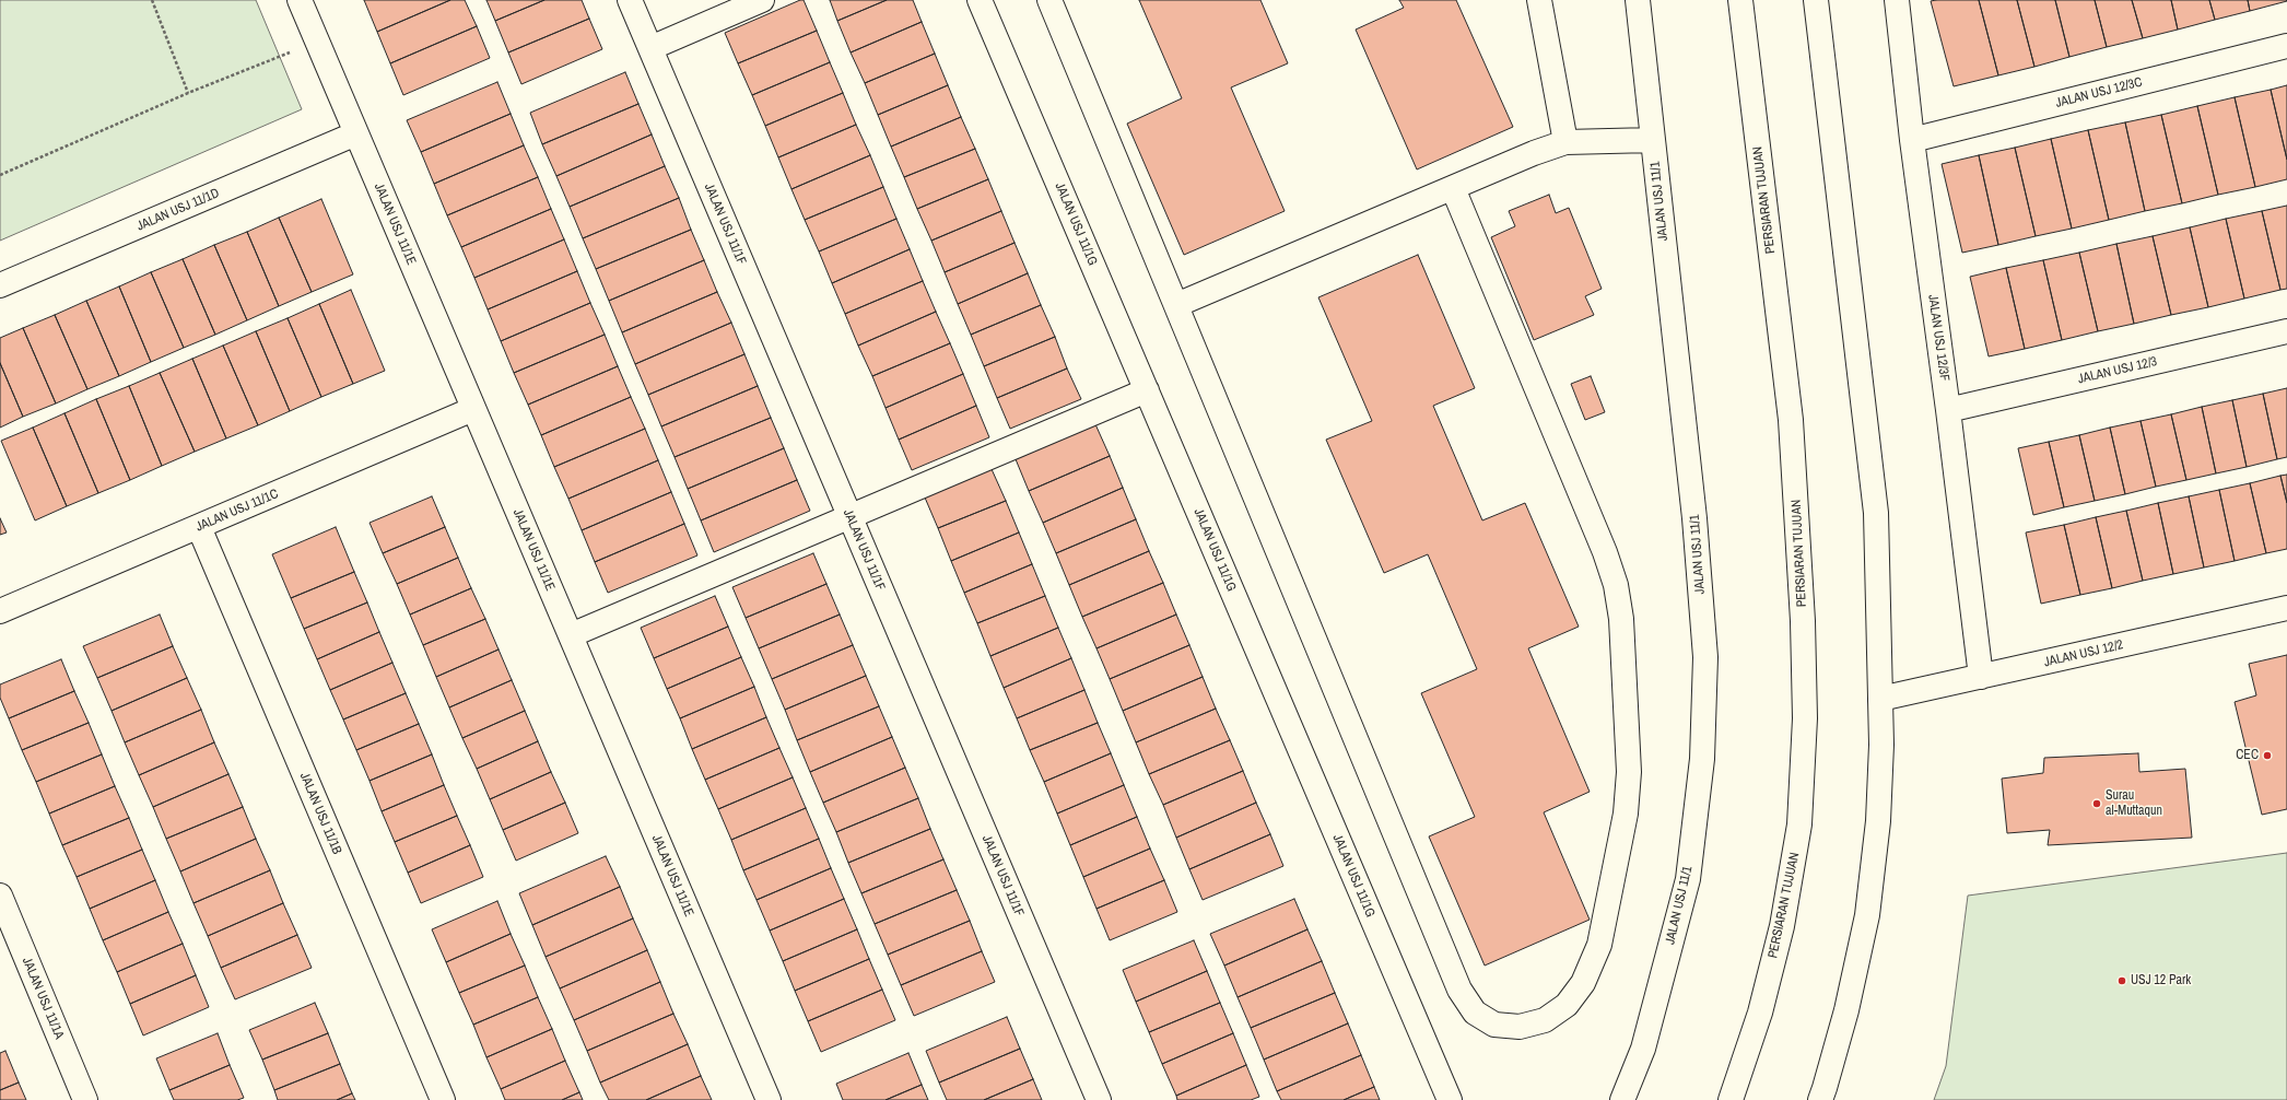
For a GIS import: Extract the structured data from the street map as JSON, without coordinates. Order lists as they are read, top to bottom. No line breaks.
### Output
{"streets":{"street":["JALAN USJ 12/3C","PERSIARAN TUJUAN","JALAN USJ 11/1","JALAN USJ 11/1D","JALAN USJ 11/1E","JALAN USJ 11/1F","JALAN USJ 11/1G","JALAN USJ 12/3F","JALAN USJ 12/3","JALAN USJ 11/1C","JALAN USJ 12/2","JALAN USJ 11/1B","JALAN USJ 11/1A"]},"crossings":[["JALAN USJ 12/3C","JALAN USJ 12/3F"],["JALAN USJ 11/1D","JALAN USJ 11/1E"],["JALAN USJ 11/1E","JALAN USJ 11/1C"],["JALAN USJ 12/3F","JALAN USJ 12/3"],["JALAN USJ 12/3F","JALAN USJ 12/2"],["JALAN USJ 11/1C","JALAN USJ 11/1B"]],"places":["CEC","Surau al-Muttaqun","USJ 12 Park"]}
